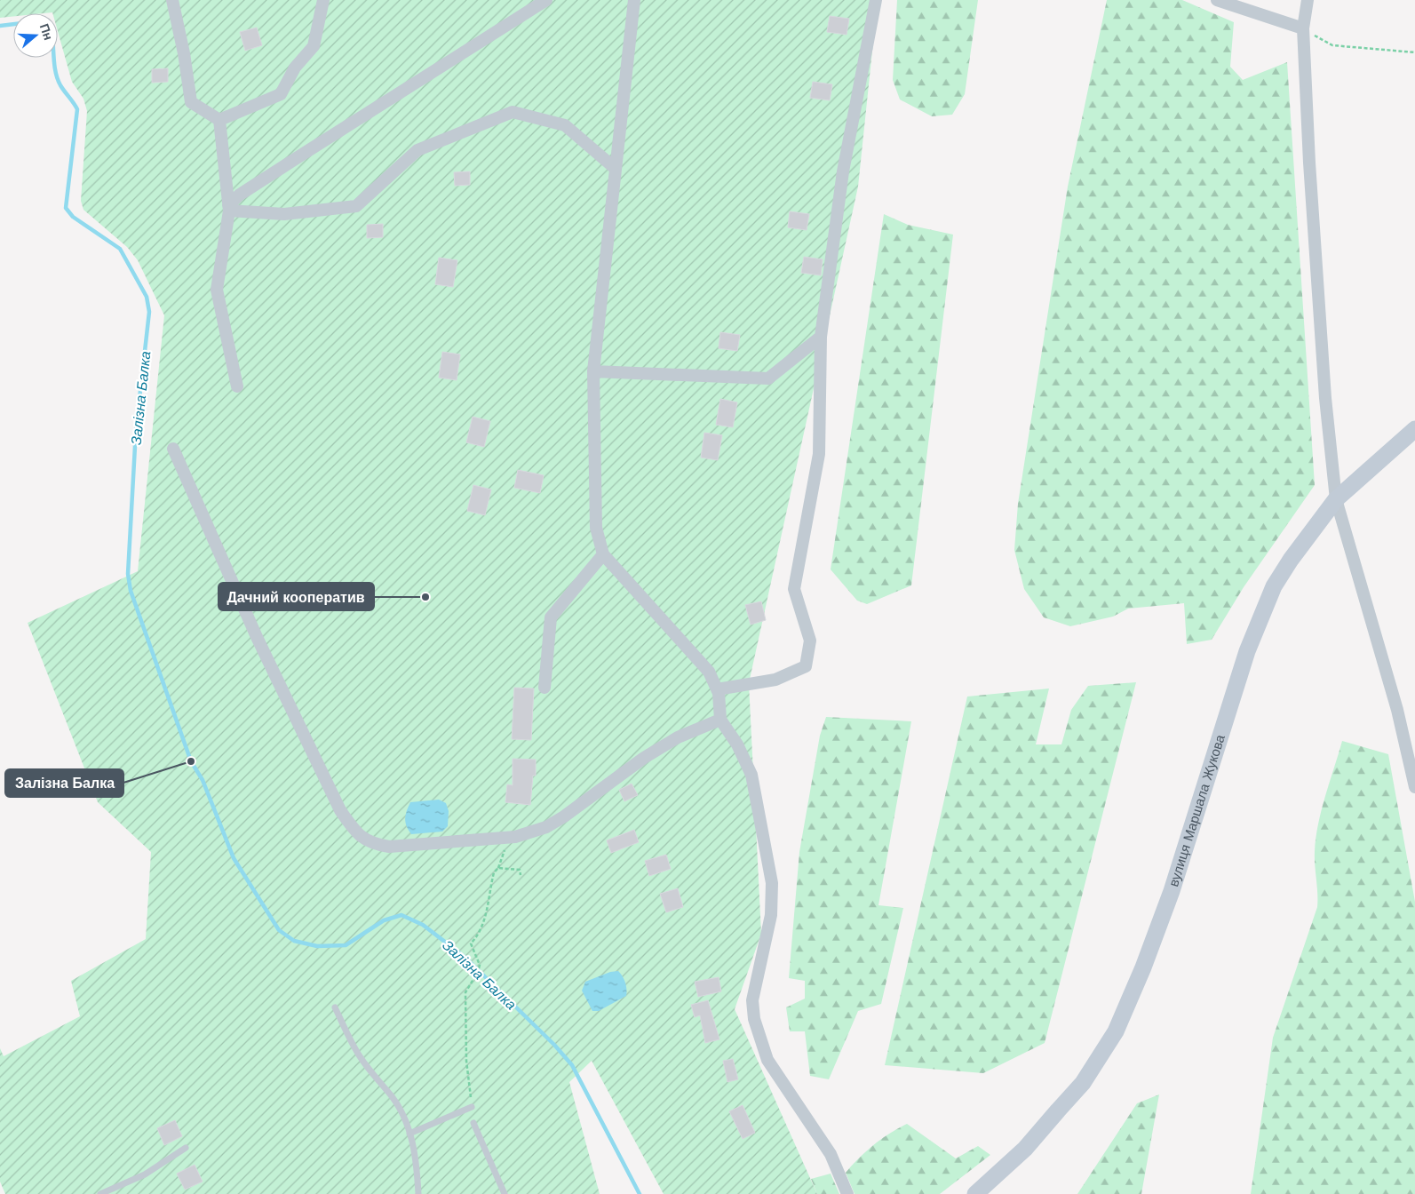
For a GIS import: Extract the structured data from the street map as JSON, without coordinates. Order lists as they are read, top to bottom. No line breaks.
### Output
{"streets":{"main road":["вулиця Маршала Жукова"]},"water":["Залізна Балка"],"places":["Дачний кооператив","Залізна Балка"],"north":"right"}
